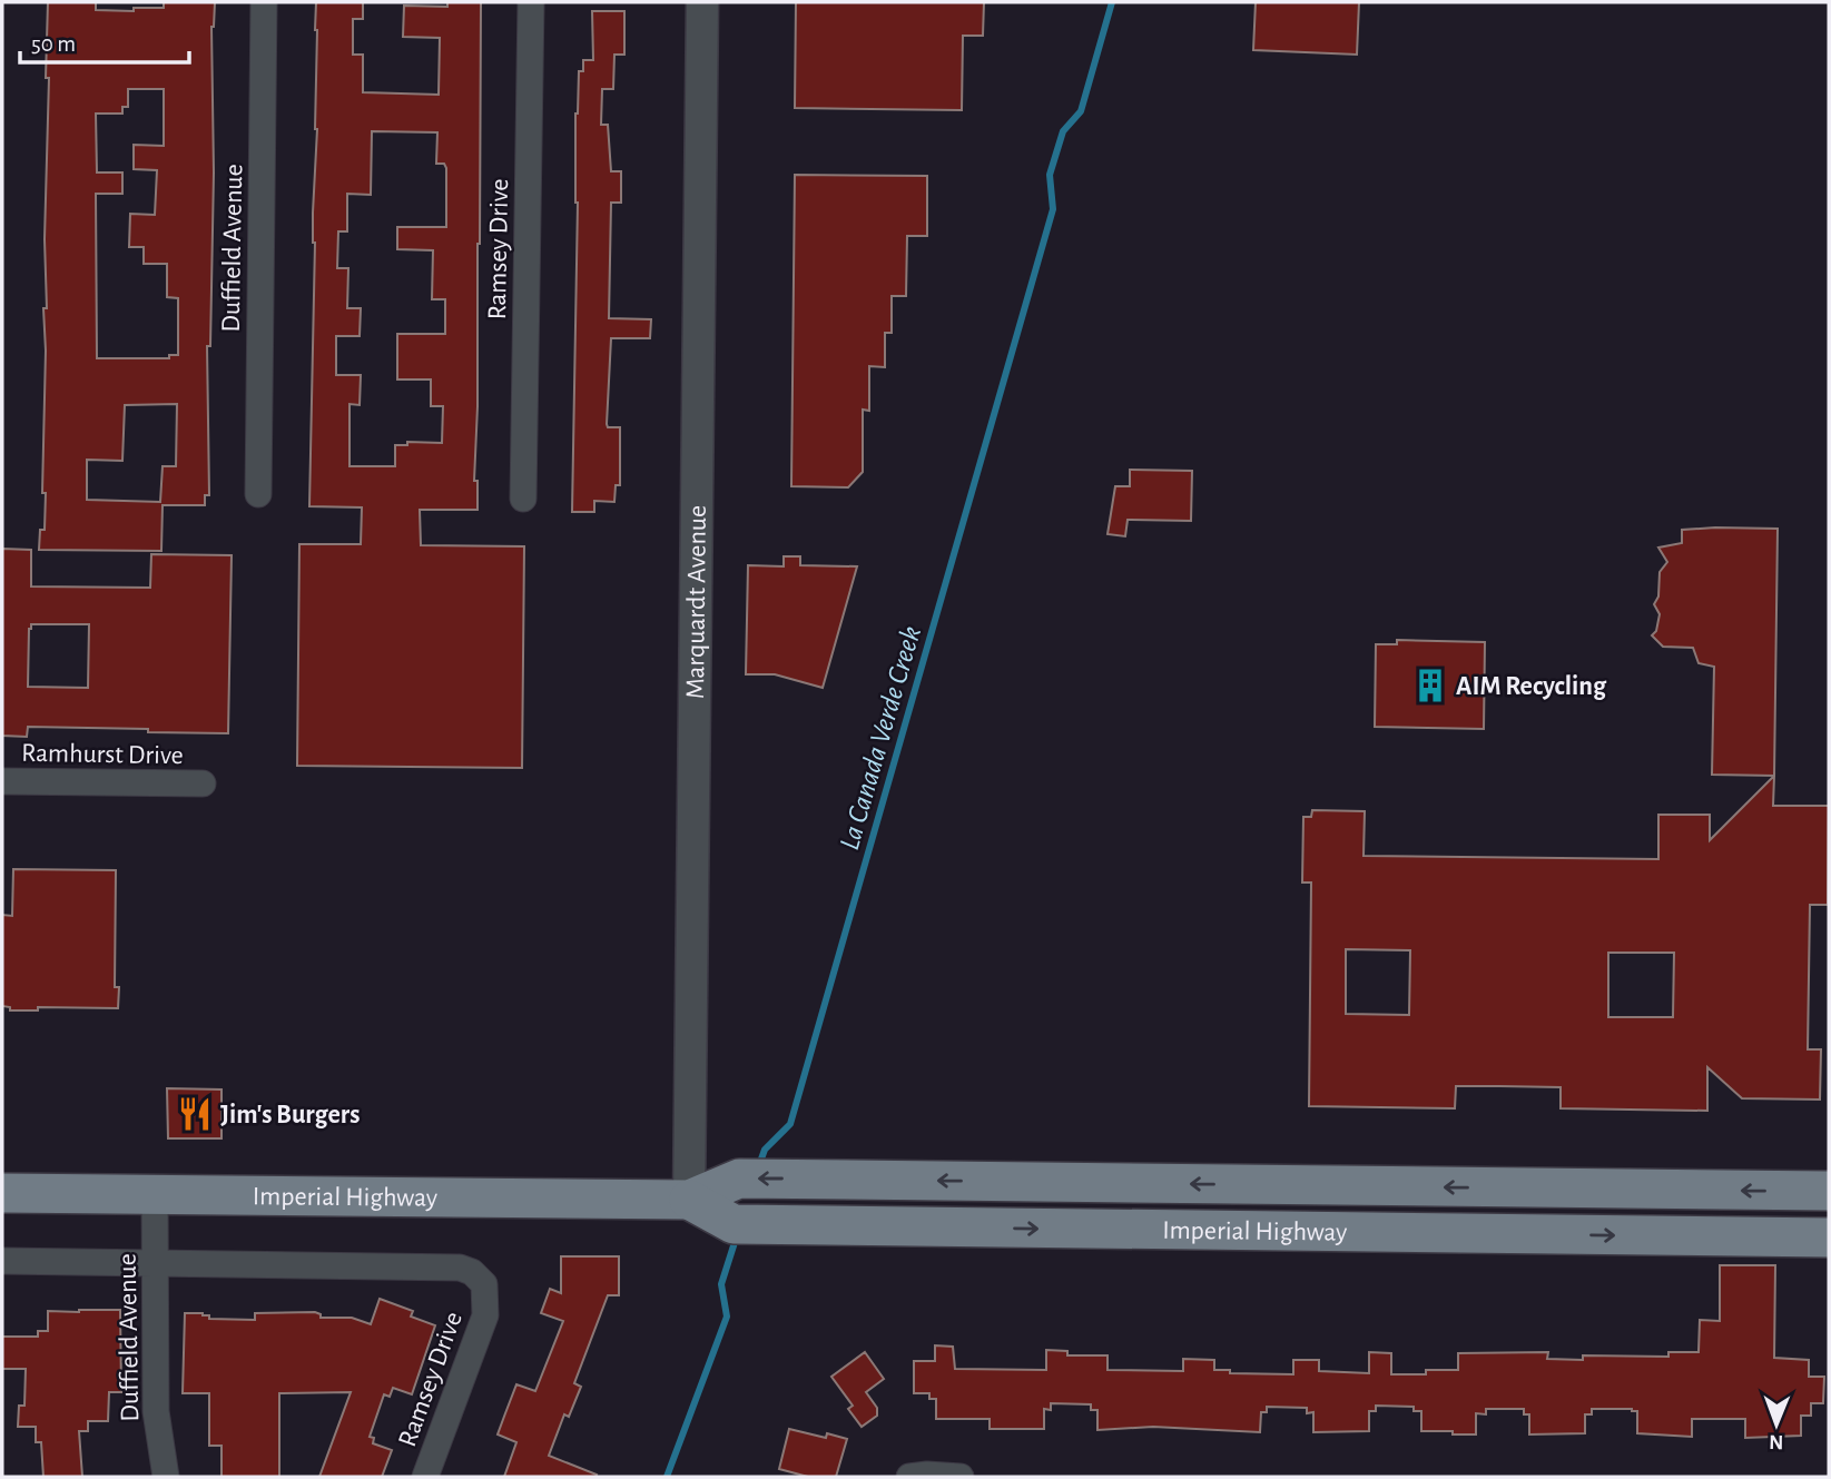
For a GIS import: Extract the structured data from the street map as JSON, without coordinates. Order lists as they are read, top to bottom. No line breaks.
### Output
{"streets":{"main road":["Imperial Highway"],"street":["Duffield Avenue","Ramsey Drive","Marquardt Avenue","Ramhurst Drive"]},"crossings":[["Duffield Avenue","Ramsey Drive"],["Duffield Avenue","Imperial Highway"],["Marquardt Avenue","Imperial Highway"]],"water":["La Canada Verde Creek"],"places":{"building":["AIM Recycling"],"restaurant":["Jim's Burgers"]},"scale_bar":"50 m","north":"bottom"}
